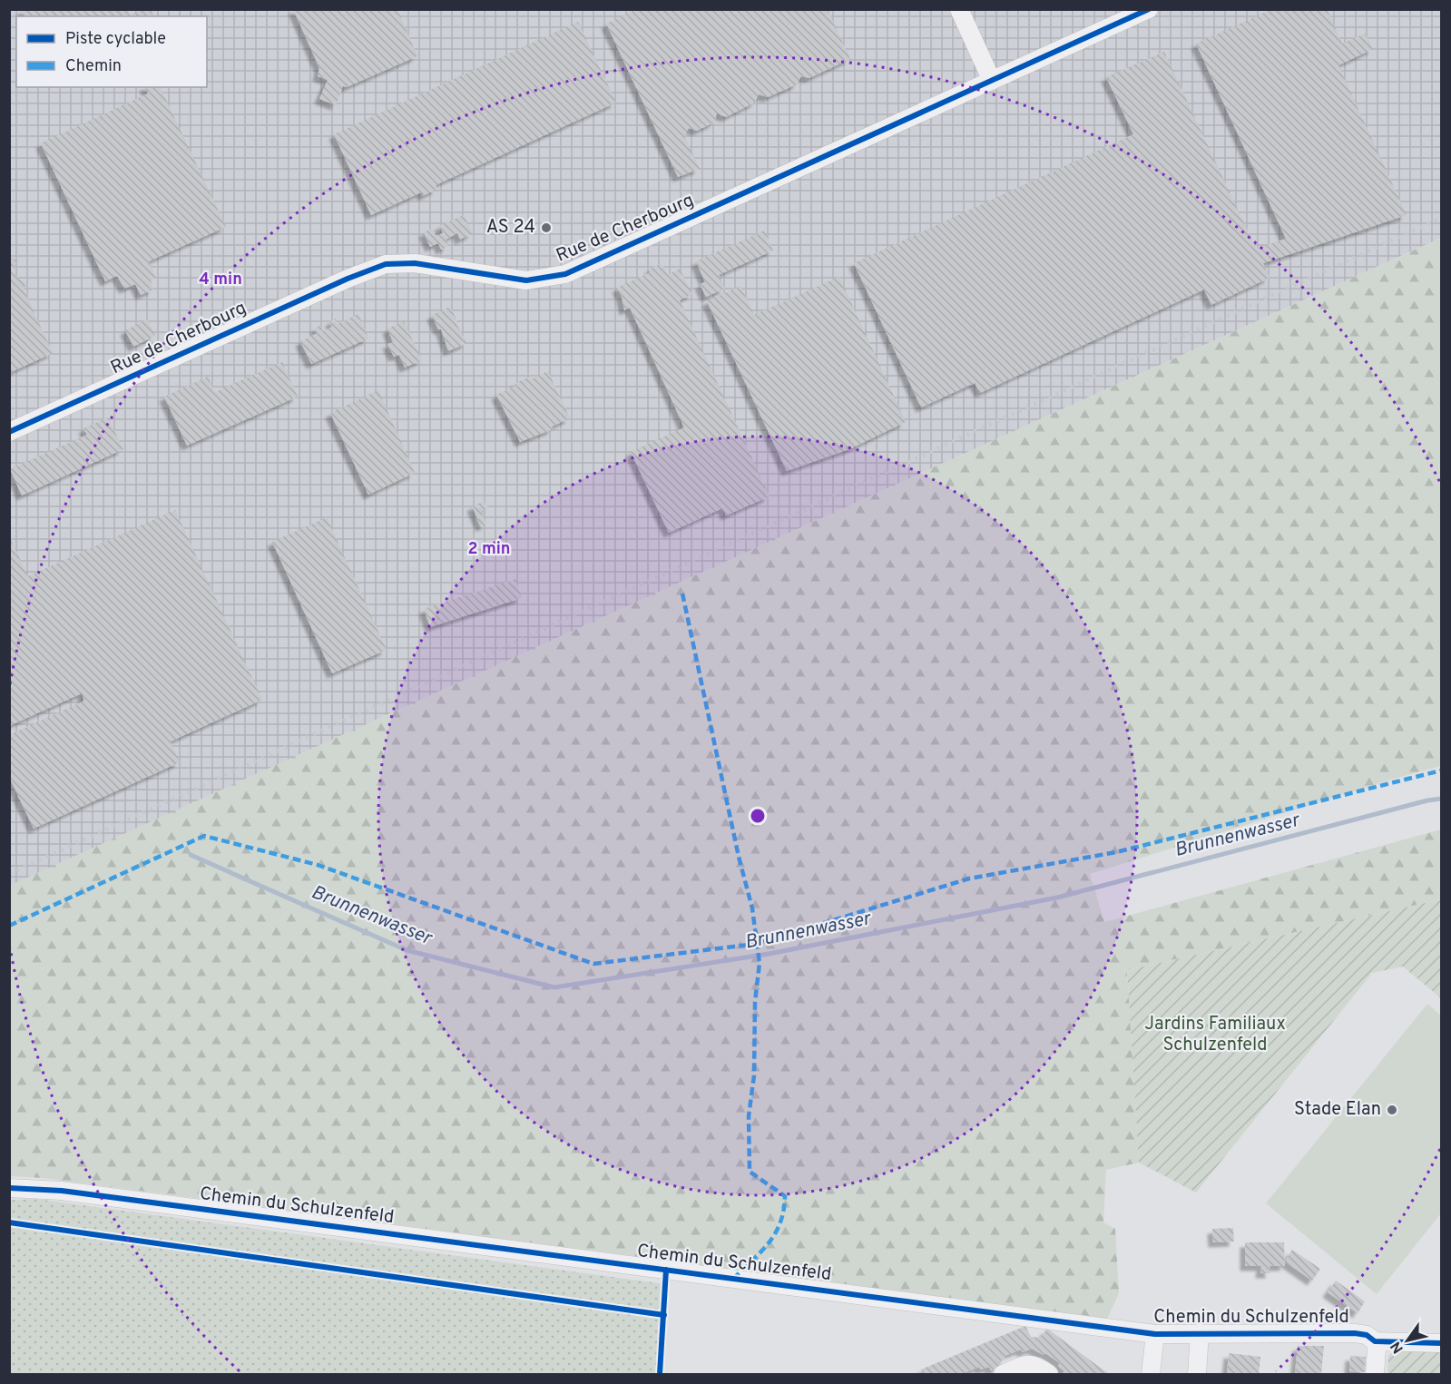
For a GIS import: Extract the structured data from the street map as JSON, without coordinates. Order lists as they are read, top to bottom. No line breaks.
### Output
{"streets":{"street":["Rue de Cherbourg","Chemin du Schulzenfeld"]},"water":["Brunnenwasser"],"parks":["Jardins Familiaux Schulzenfeld"],"places":["AS 24","Stade Elan"],"legend":["Piste cyclable","Chemin"],"north":"bottom left","rings":["4 min","2 min"]}
